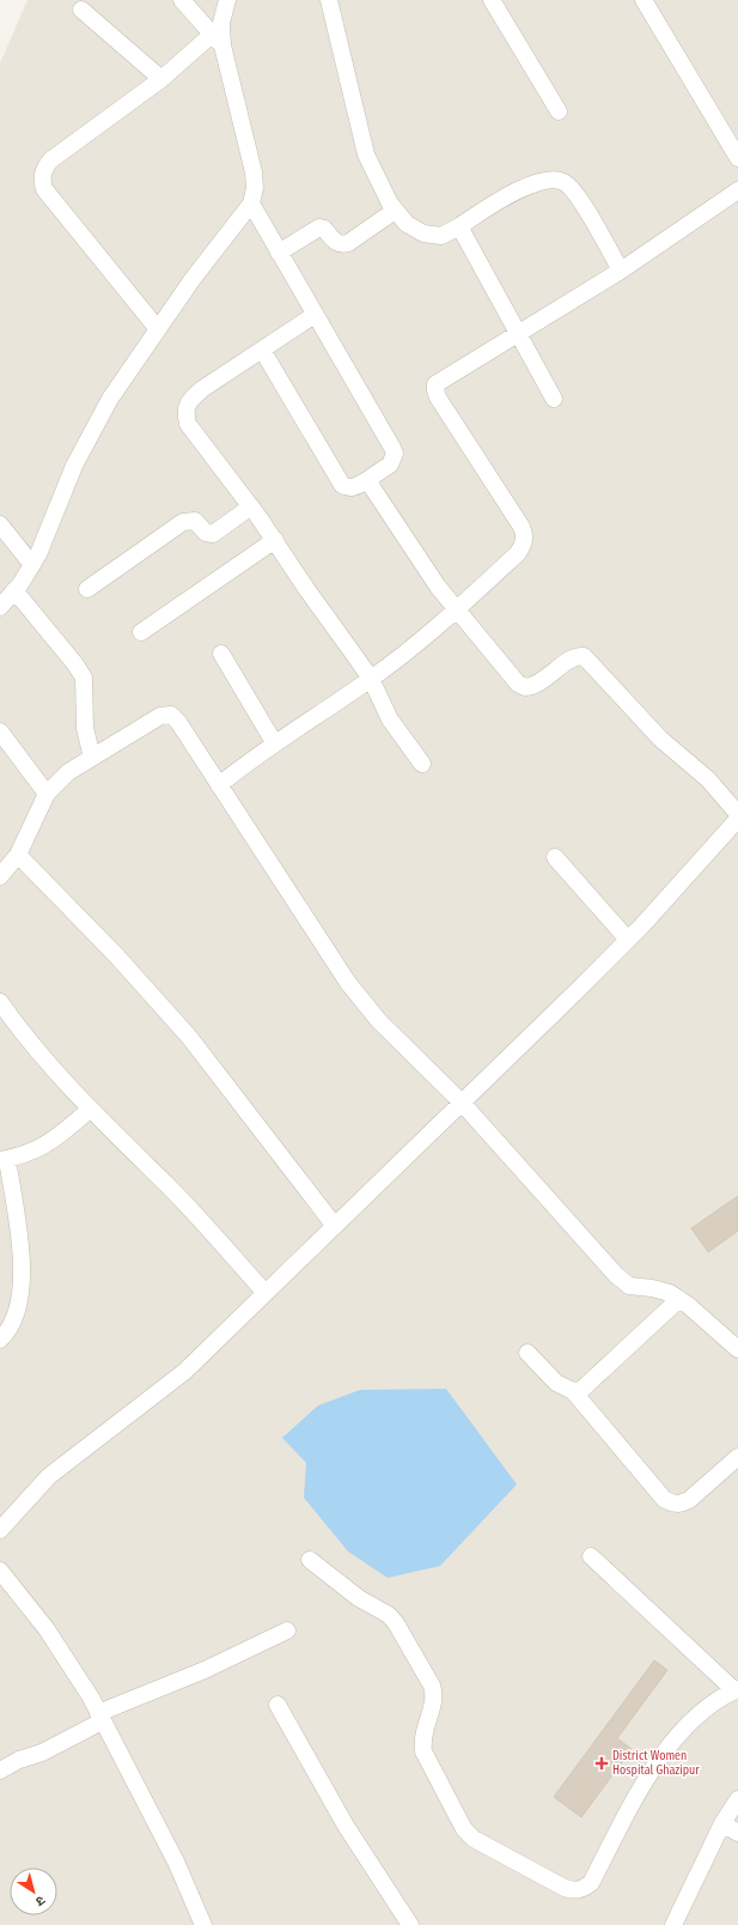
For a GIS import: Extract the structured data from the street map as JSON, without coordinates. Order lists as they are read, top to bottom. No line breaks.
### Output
{"places":{"health":["District Women Hospital Ghazipur"]},"north":"bottom right"}
